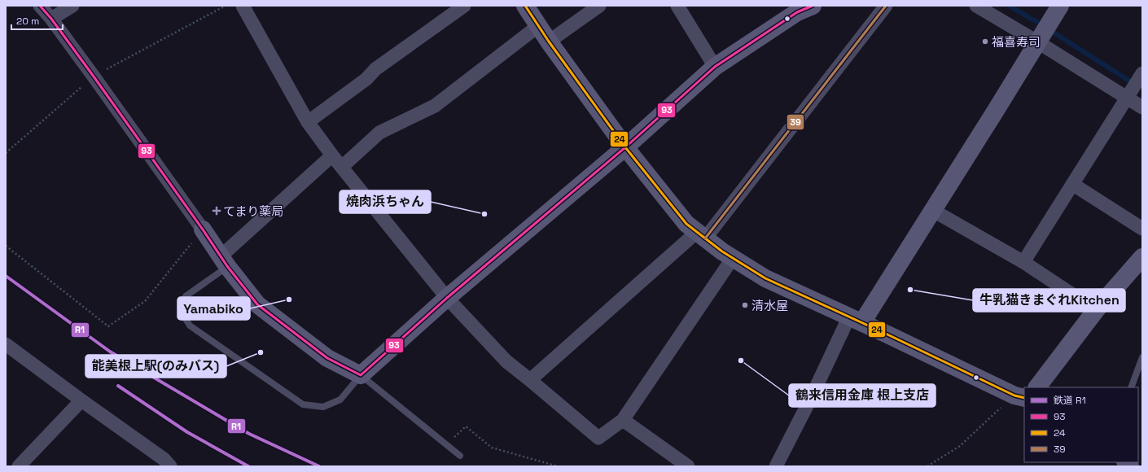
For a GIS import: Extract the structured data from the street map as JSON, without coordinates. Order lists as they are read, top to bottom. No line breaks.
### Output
{"places":{"other":["福喜寿司","焼肉浜ちゃん","牛乳猫きまぐれKitchen","Yamabiko","清水屋","能美根上駅(のみバス)","鶴来信用金庫 根上支店"],"health":["てまり薬局"]},"lines":["transit line 93","transit line 24","transit line 39","rail line R1"],"legend":["鉄道 R1","93","24","39"],"scale_bar":"20 m"}
